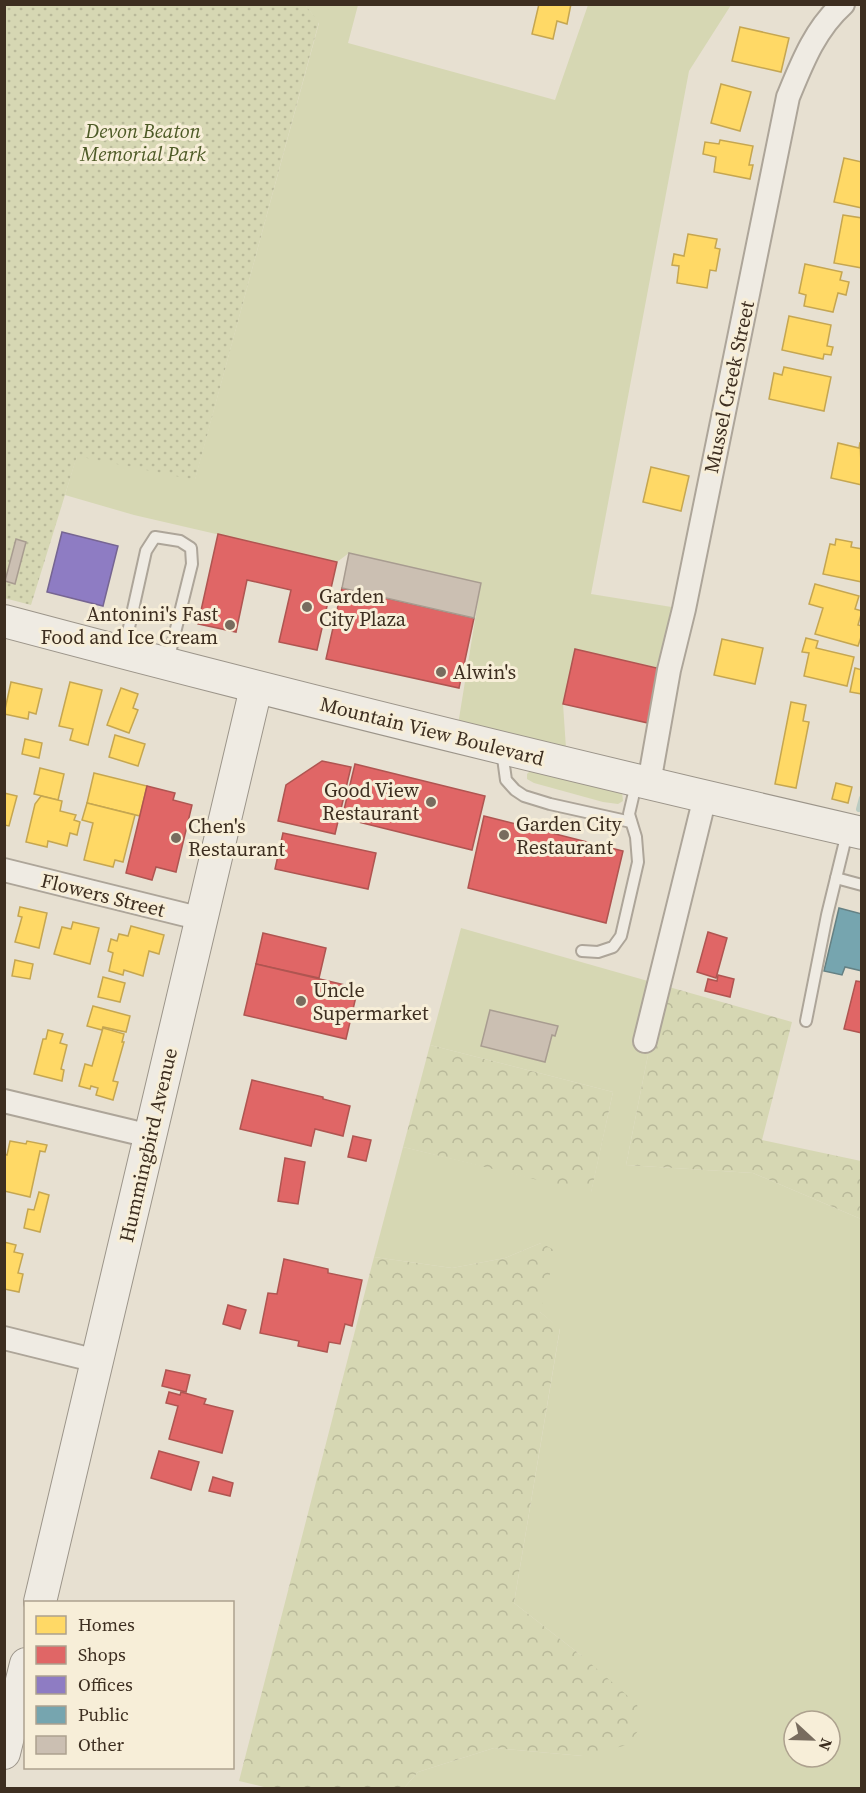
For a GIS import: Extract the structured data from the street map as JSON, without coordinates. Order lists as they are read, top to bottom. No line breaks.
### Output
{"streets":{"street":["Mussel Creek Street","Mountain View Boulevard","Flowers Street","Hummingbird Avenue"]},"crossings":[["Mussel Creek Street","Mountain View Boulevard"],["Mountain View Boulevard","Hummingbird Avenue"],["Flowers Street","Hummingbird Avenue"]],"parks":["Devon Beaton Memorial Park"],"places":["Garden City Plaza","Antonini's Fast Food and Ice Cream","Alwin's","Good View Restaurant","Garden City Restaurant","Chen's Restaurant","Uncle Supermarket"],"legend":["Homes","Shops","Offices","Public","Other"],"north":"right"}
